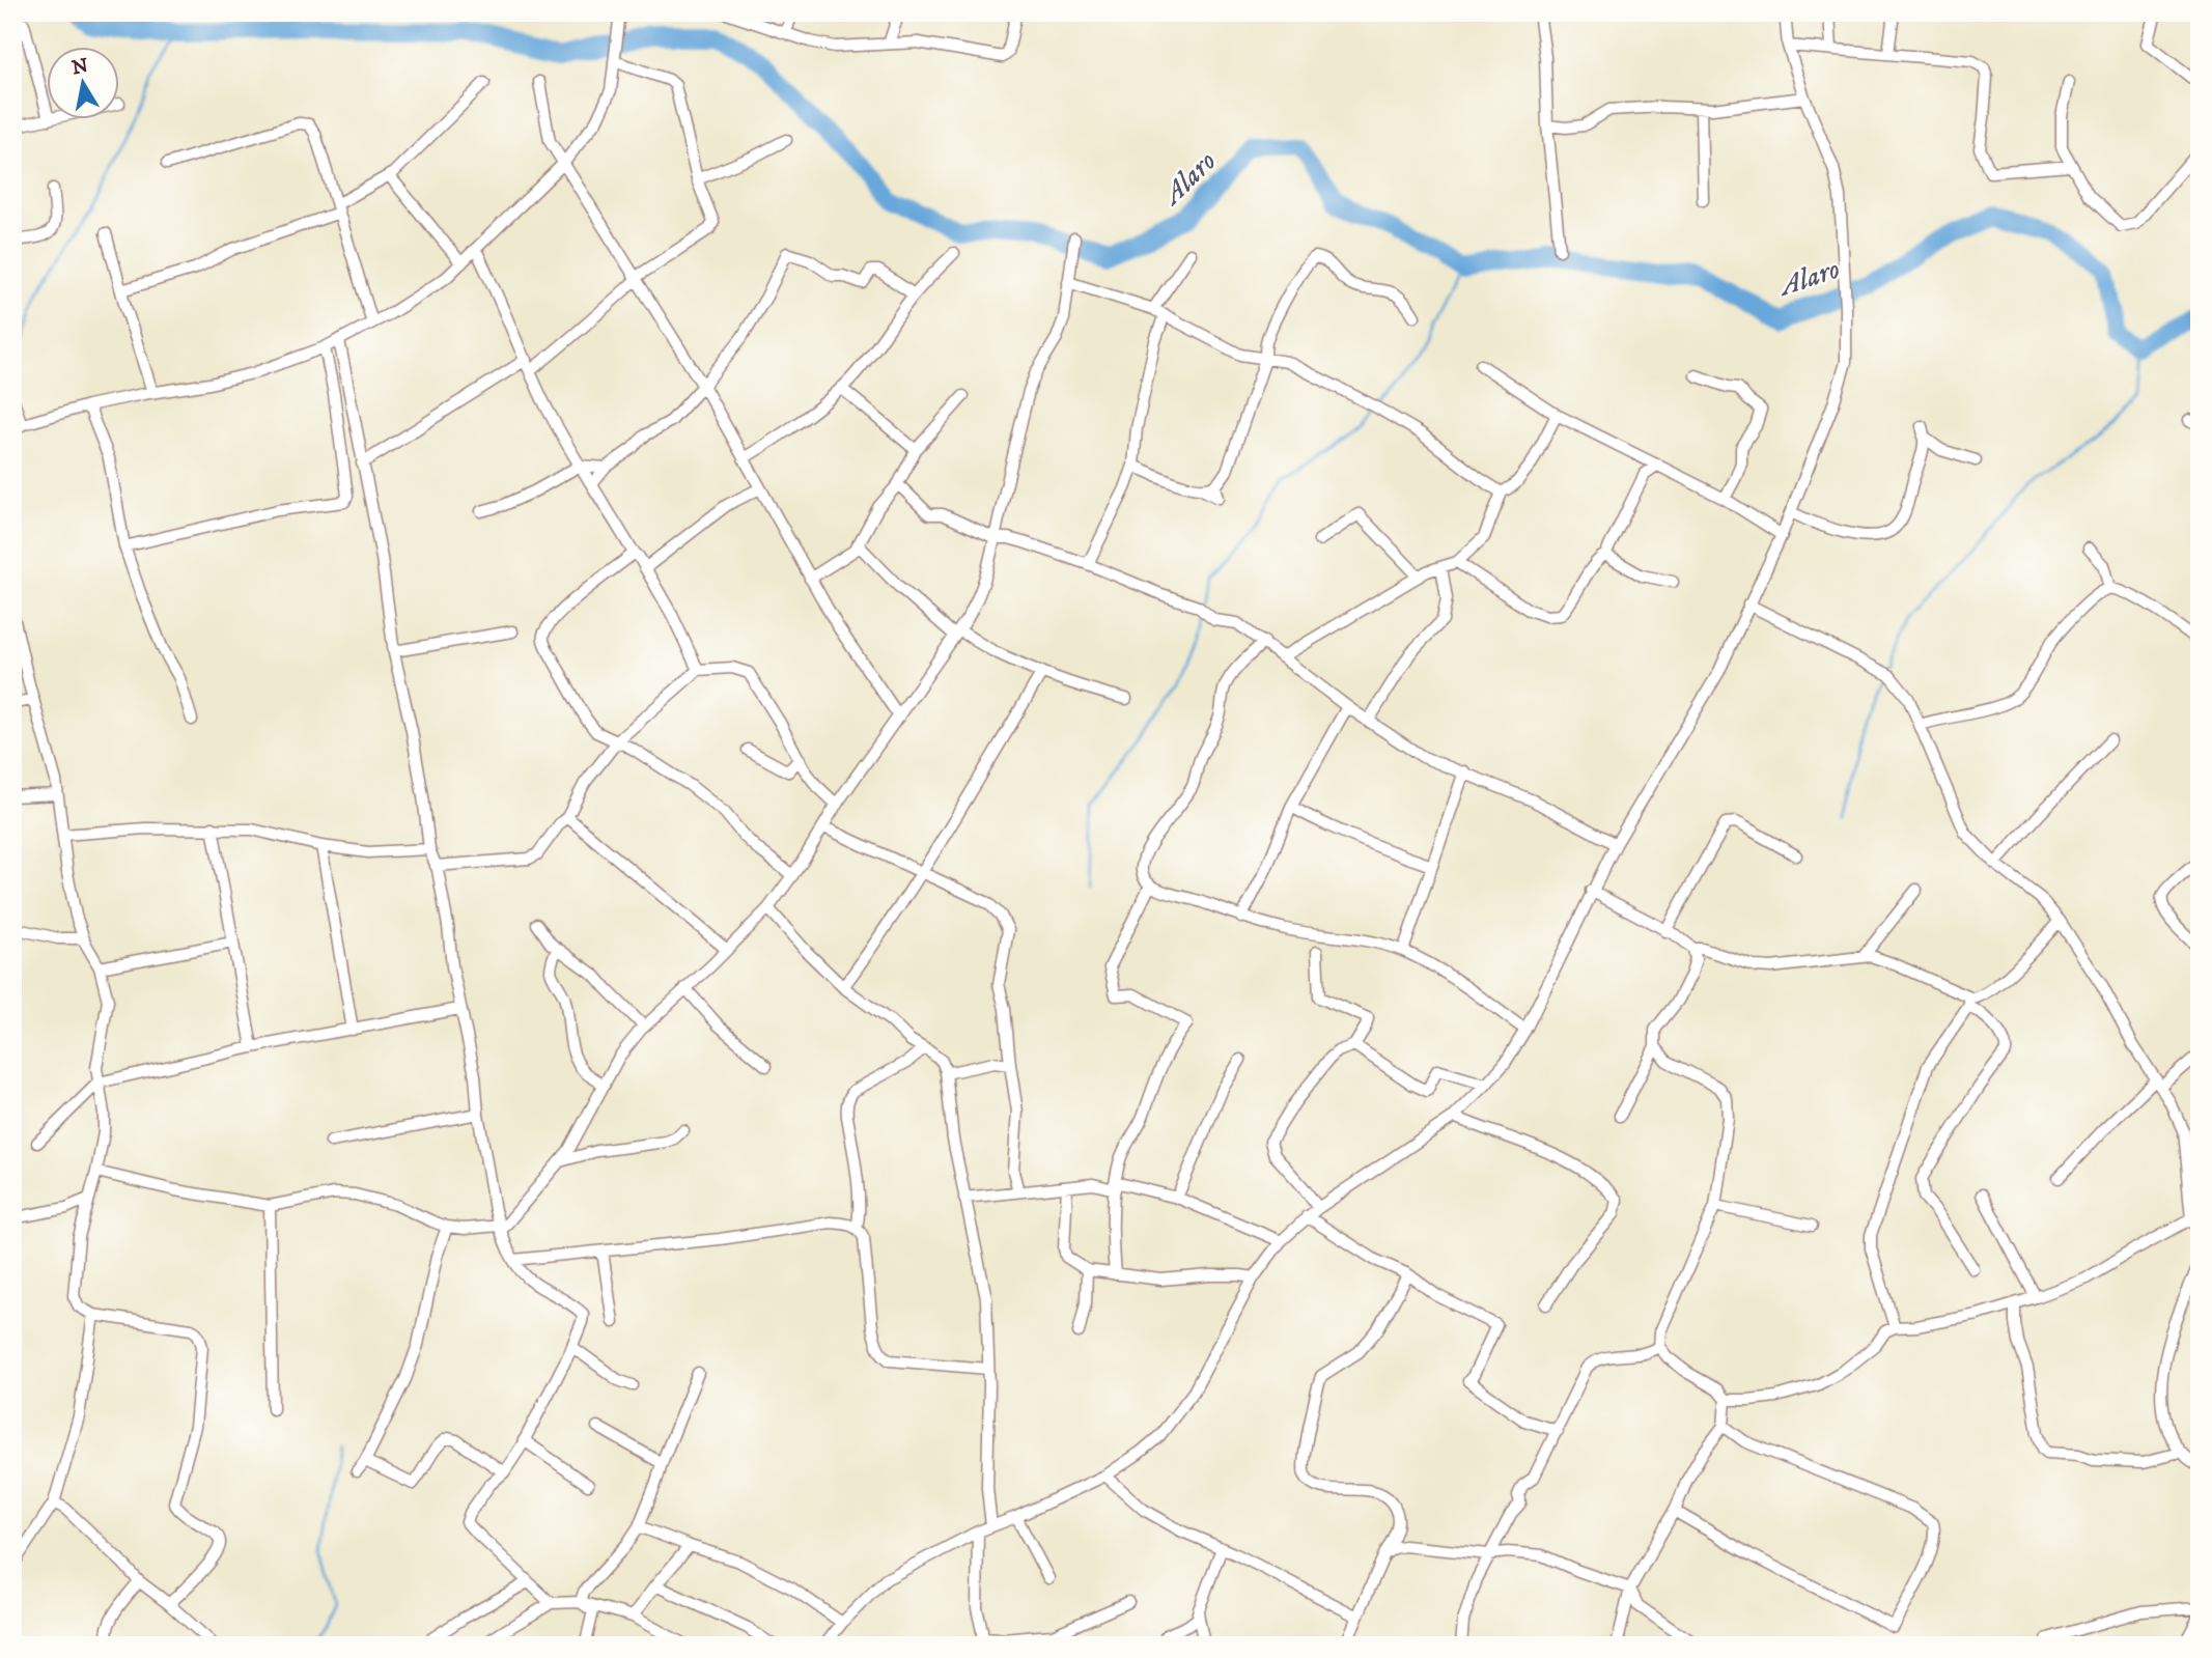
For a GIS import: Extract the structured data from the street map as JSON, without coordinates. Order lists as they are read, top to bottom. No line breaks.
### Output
{"water":["Alaro"],"north":"top"}
